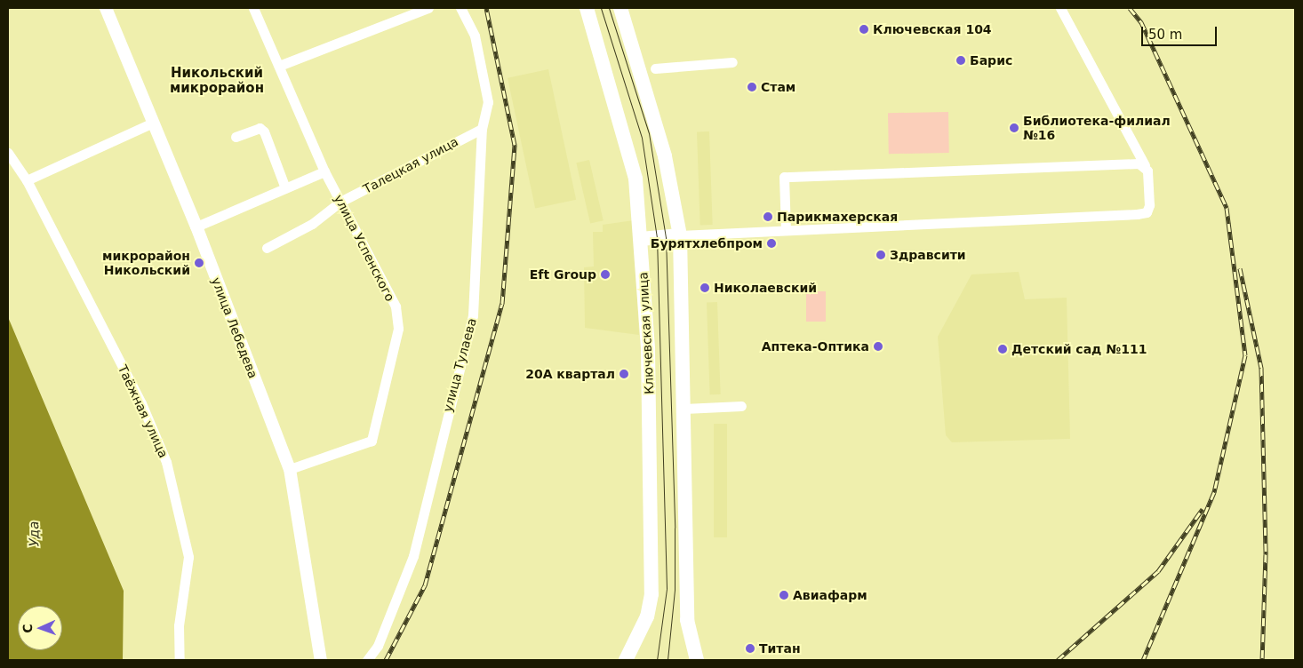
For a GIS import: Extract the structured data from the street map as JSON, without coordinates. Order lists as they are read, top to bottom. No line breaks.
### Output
{"streets":{"main road":["Ключевская улица"],"street":["Талецкая улица","улица Успенского","улица Лебедева","улица Тулаева","Таёжная улица"]},"crossings":[["Талецкая улица","улица Успенского"],["Талецкая улица","улица Тулаева"],["улица Успенского","улица Лебедева"]],"districts":["Никольский микрорайон"],"water":["Уда"],"places":["Ключевская 104","Барис","Стам","Библиотека-филиал №16","Парикмахерская","Бурятхлебпром","Здравсити","микрорайон Никольский","Eft Group","Николаевский","Аптека-Оптика","Детский сад №111","20А квартал","Авиафарм","Титан"],"scale_bar":"50 m","north":"left"}
